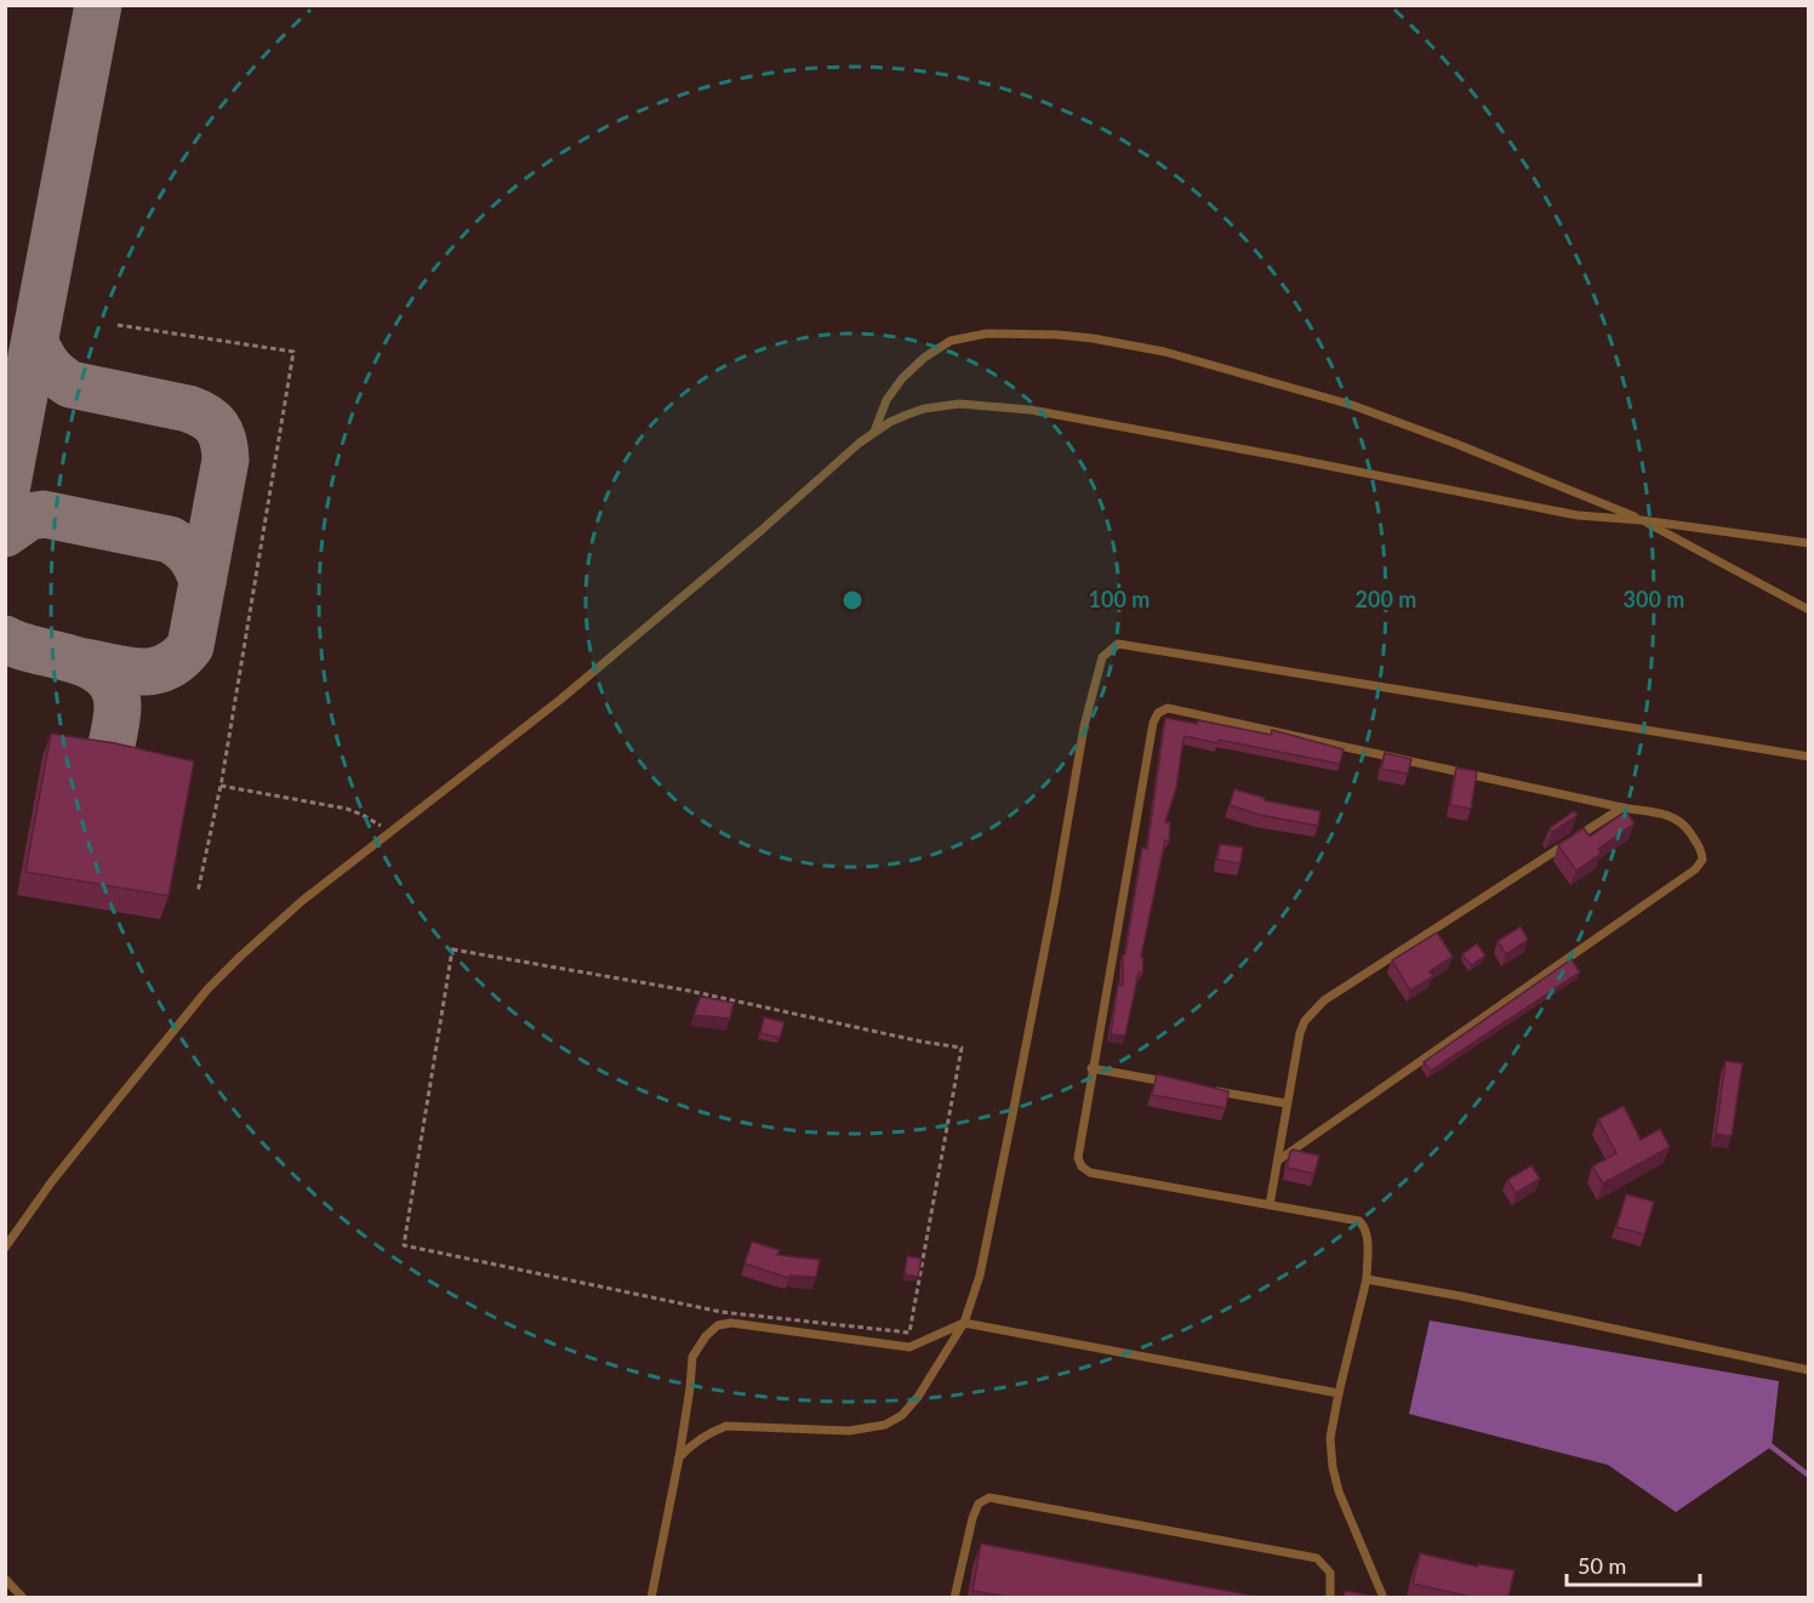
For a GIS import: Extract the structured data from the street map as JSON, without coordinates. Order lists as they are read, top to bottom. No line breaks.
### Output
{"scale_bar":"50 m","rings":["100 m","200 m","300 m"]}
